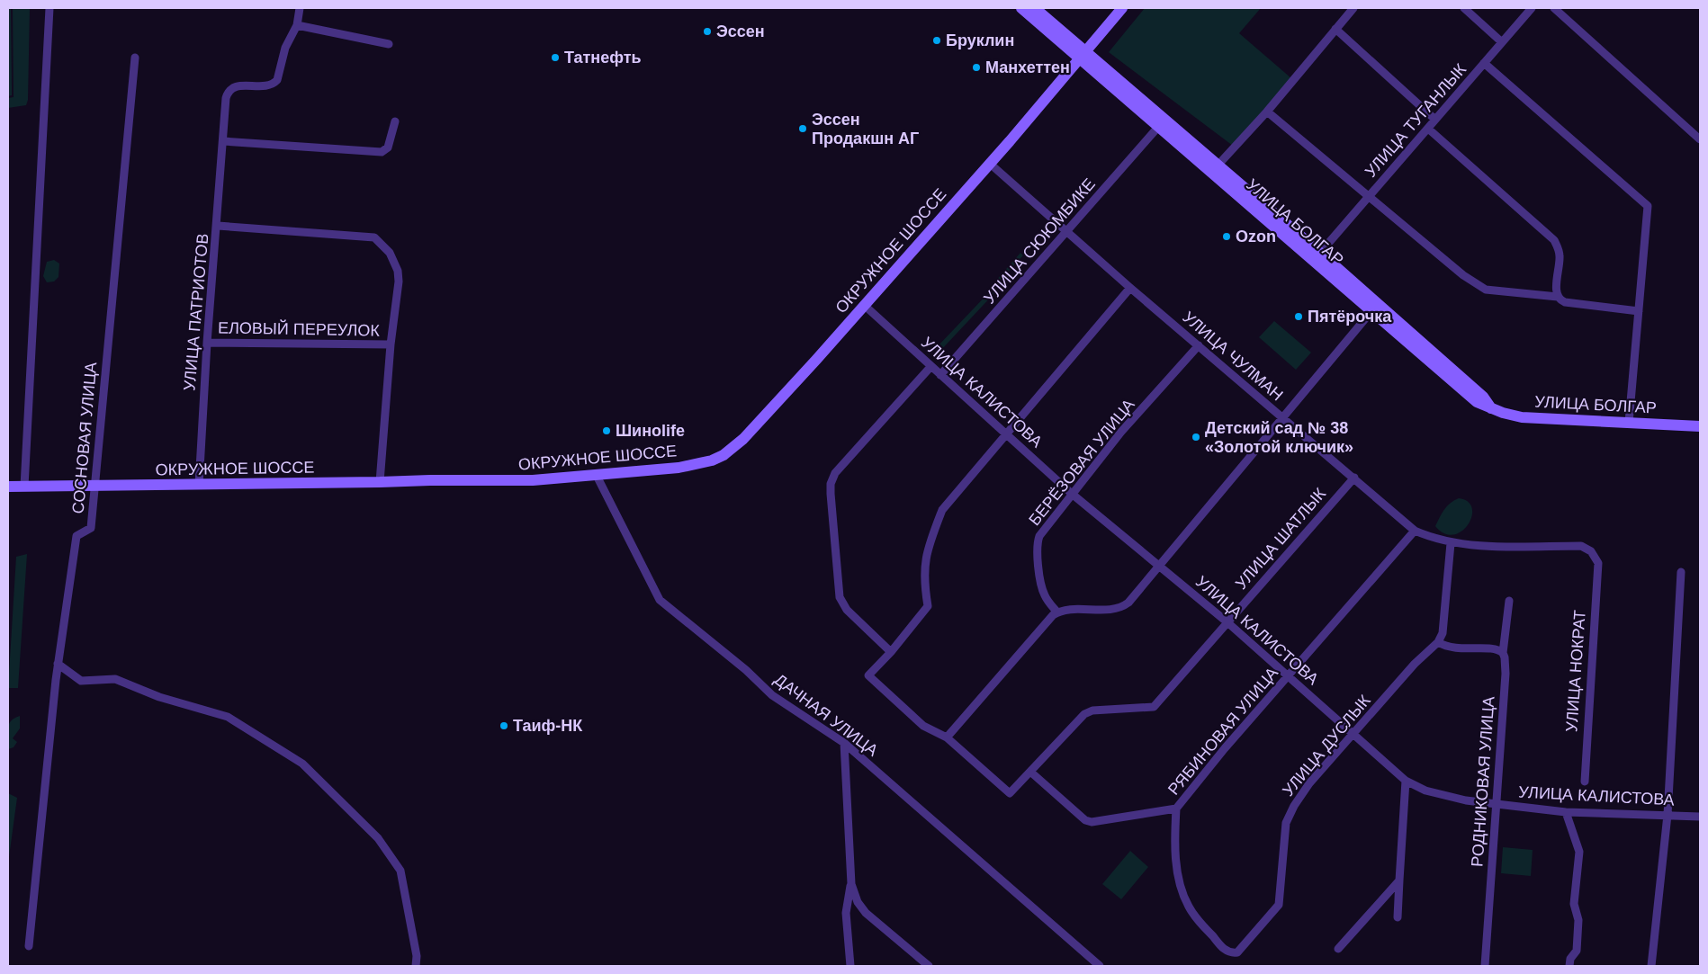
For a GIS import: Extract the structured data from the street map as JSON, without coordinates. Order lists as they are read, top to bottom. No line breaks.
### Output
{"streets":{"street":["УЛИЦА ТУГАНЛЫК","УЛИЦА БОЛГАР","УЛИЦА СЮЮМБИКЕ","ОКРУЖНОЕ ШОССЕ","УЛИЦА ПАТРИОТОВ","ЕЛОВЫЙ ПЕРЕУЛОК","УЛИЦА ЧУЛМАН","УЛИЦА КАЛИСТОВА","СОСНОВАЯ УЛИЦА","БЕРЁЗОВАЯ УЛИЦА","УЛИЦА ШАТЛЫК","УЛИЦА НОКРАТ","ДАЧНАЯ УЛИЦА","РЯБИНОВАЯ УЛИЦА","УЛИЦА ДУСЛЫК","РОДНИКОВАЯ УЛИЦА"]},"crossings":[["УЛИЦА ТУГАНЛЫК","УЛИЦА БОЛГАР"],["УЛИЦА БОЛГАР","УЛИЦА СЮЮМБИКЕ"],["УЛИЦА БОЛГАР","ОКРУЖНОЕ ШОССЕ"],["УЛИЦА СЮЮМБИКЕ","УЛИЦА ЧУЛМАН"],["УЛИЦА СЮЮМБИКЕ","УЛИЦА КАЛИСТОВА"],["ОКРУЖНОЕ ШОССЕ","УЛИЦА ПАТРИОТОВ"],["ОКРУЖНОЕ ШОССЕ","УЛИЦА ЧУЛМАН"],["ОКРУЖНОЕ ШОССЕ","УЛИЦА КАЛИСТОВА"],["ОКРУЖНОЕ ШОССЕ","СОСНОВАЯ УЛИЦА"],["ОКРУЖНОЕ ШОССЕ","ДАЧНАЯ УЛИЦА"],["УЛИЦА ПАТРИОТОВ","ЕЛОВЫЙ ПЕРЕУЛОК"],["УЛИЦА ЧУЛМАН","БЕРЁЗОВАЯ УЛИЦА"],["УЛИЦА ЧУЛМАН","УЛИЦА ШАТЛЫК"],["УЛИЦА ЧУЛМАН","УЛИЦА НОКРАТ"],["УЛИЦА ЧУЛМАН","РЯБИНОВАЯ УЛИЦА"],["УЛИЦА КАЛИСТОВА","БЕРЁЗОВАЯ УЛИЦА"],["УЛИЦА КАЛИСТОВА","УЛИЦА ШАТЛЫК"],["УЛИЦА КАЛИСТОВА","РЯБИНОВАЯ УЛИЦА"],["УЛИЦА КАЛИСТОВА","УЛИЦА ДУСЛЫК"],["УЛИЦА КАЛИСТОВА","РОДНИКОВАЯ УЛИЦА"],["УЛИЦА ШАТЛЫК","РЯБИНОВАЯ УЛИЦА"],["РЯБИНОВАЯ УЛИЦА","УЛИЦА ДУСЛЫК"]],"places":["Эссен","Бруклин","Татнефть","Манхеттен","Эссен Продакшн АГ","Ozon","Пятёрочка","Шиноlife","Детский сад № 38 «Золотой ключик»","Таиф-НК"]}
